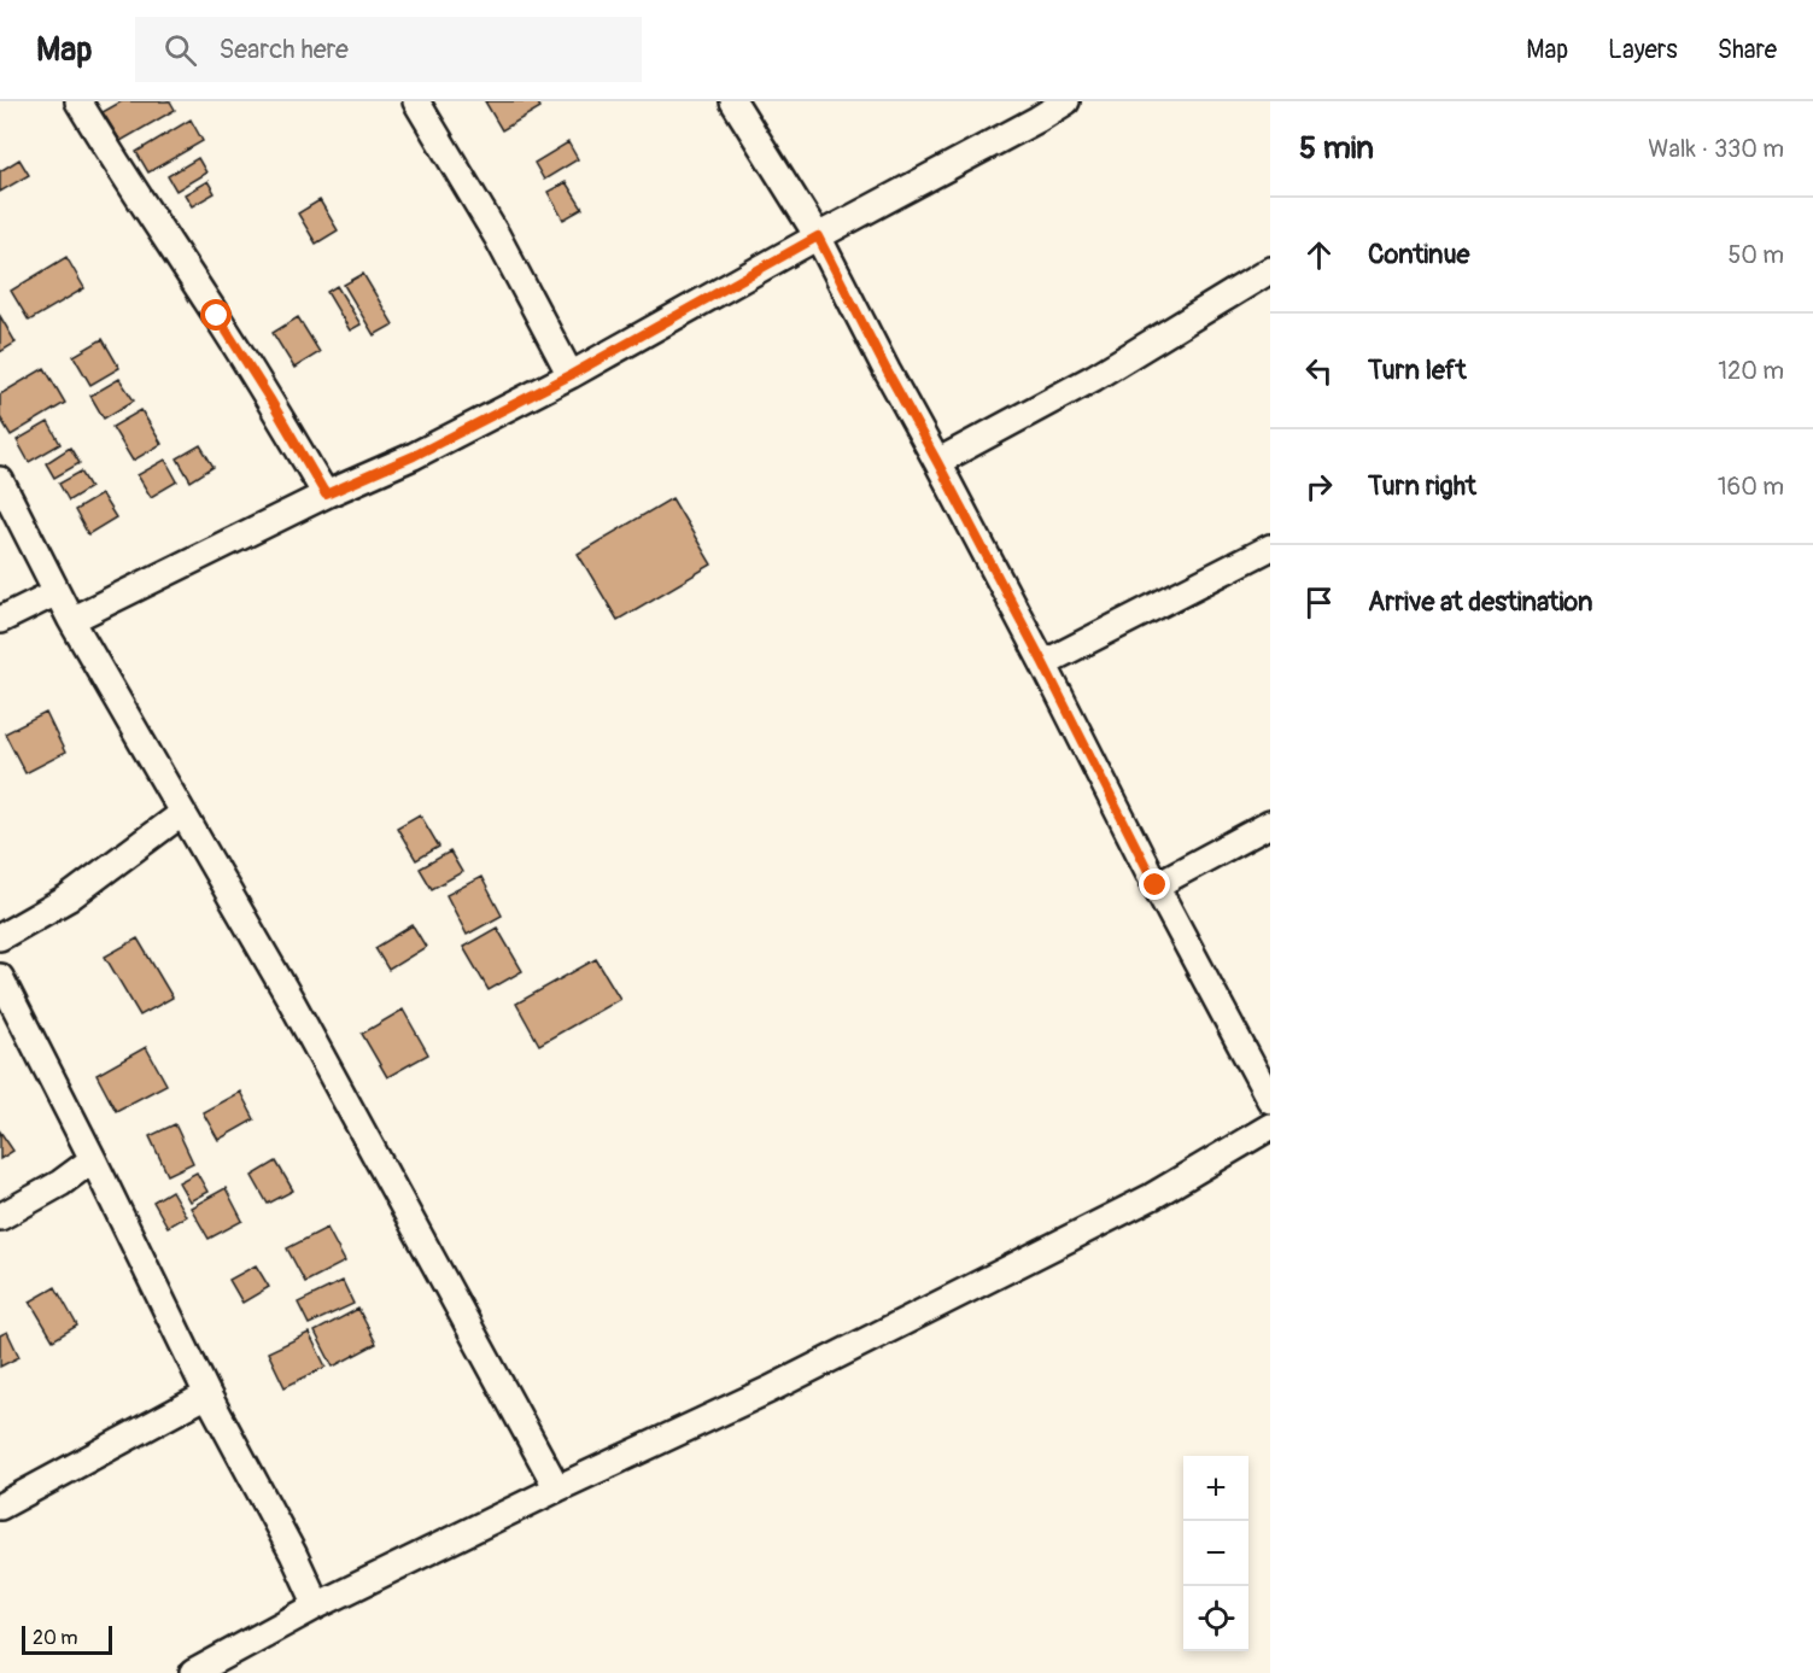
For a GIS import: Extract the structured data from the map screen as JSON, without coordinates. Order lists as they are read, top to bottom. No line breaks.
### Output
{"scale_bar":"20 m","page":{"header":"Map","search":"Search here","nav":["Map","Layers","Share"],"heading":["5 min","Walk · 330 m"],"list":[["Continue","50 m"],["Turn left","120 m"],["Turn right","160 m"],"Arrive at destination"],"map_buttons":["+","−"],"scale":"20 m"}}
